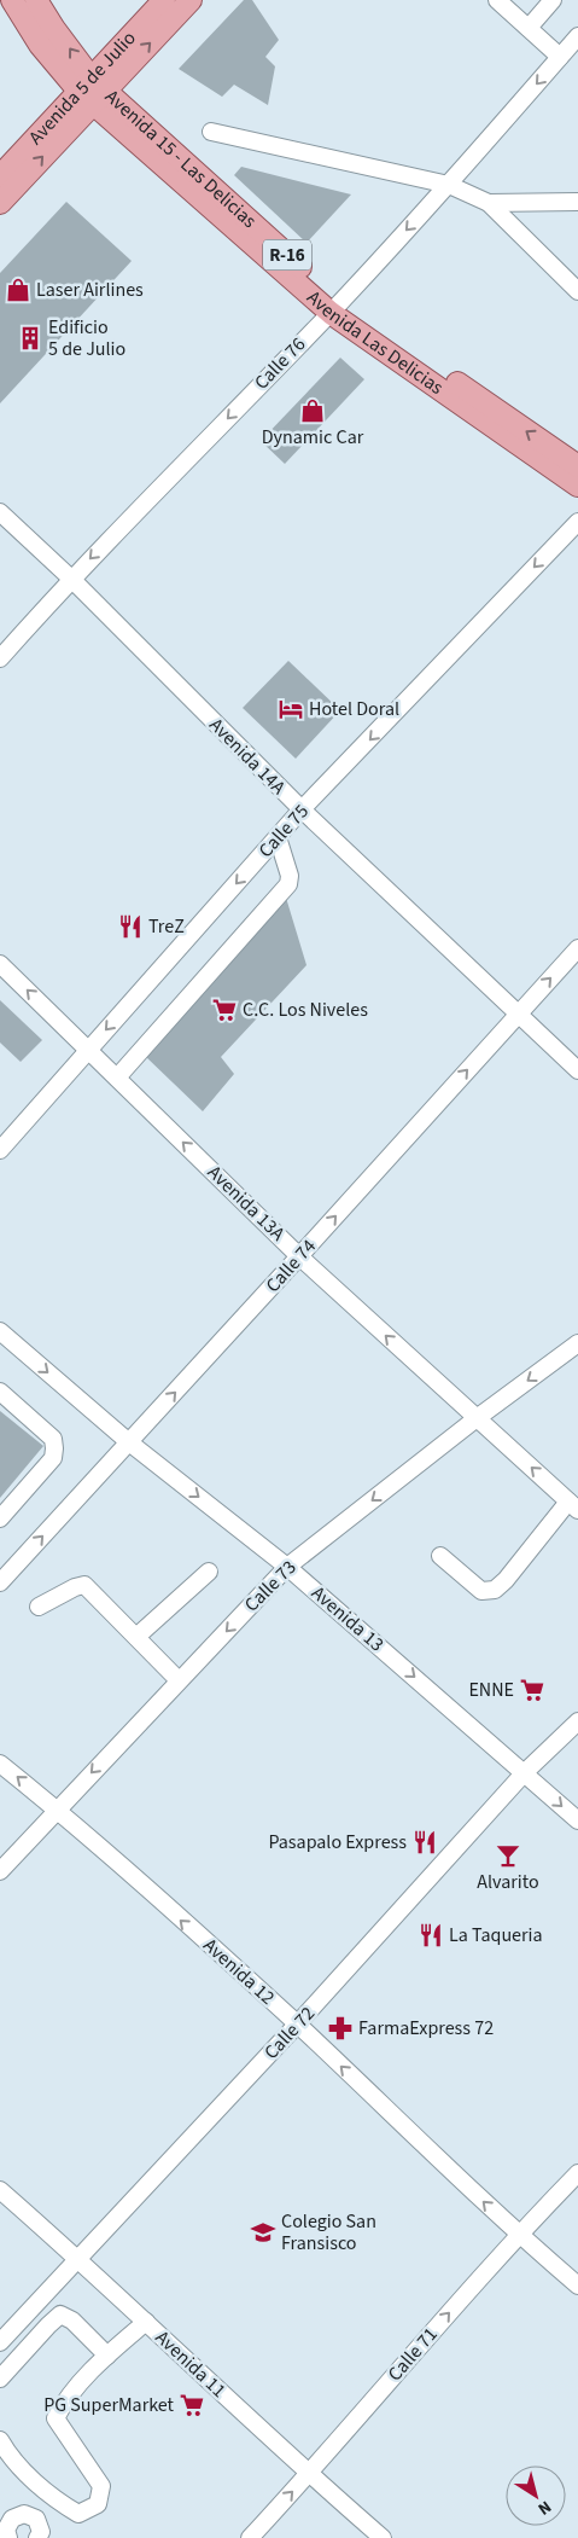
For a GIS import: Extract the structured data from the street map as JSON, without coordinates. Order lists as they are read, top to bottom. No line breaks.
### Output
{"streets":{"main road":["Avenida 5 de Julio","Avenida 15 - Las Delicias","R-16","Avenida Las Delicias"],"street":["Calle 76","Avenida 14A","Calle 75","Avenida 13A","Calle 74","Calle 73","Avenida 13","Avenida 12","Calle 72","Calle 71","Avenida 11"]},"crossings":[["Avenida 5 de Julio","Avenida 15 - Las Delicias"],["Avenida 5 de Julio","Avenida Las Delicias"],["Avenida 15 - Las Delicias","Avenida Las Delicias"],["R-16","Avenida Las Delicias"],["R-16","Calle 76"],["Avenida Las Delicias","Calle 76"],["Calle 76","Avenida 14A"],["Avenida 14A","Calle 75"],["Avenida 14A","Calle 74"],["Calle 75","Avenida 13A"],["Avenida 13A","Calle 74"],["Avenida 13A","Calle 73"],["Calle 74","Avenida 13"],["Calle 73","Avenida 13"],["Calle 73","Avenida 12"],["Avenida 13","Calle 72"],["Avenida 12","Calle 72"],["Avenida 12","Calle 71"],["Calle 72","Avenida 11"],["Calle 71","Avenida 11"]],"one_way":["Avenida 15 - Las Delicias","Calle 76","Avenida 13A","Calle 74","Calle 73","Avenida 13","Avenida 12","Calle 71"],"places":{"shop":["Laser Airlines","Dynamic Car"],"building":["Edificio 5 de Julio"],"hotel":["Hotel Doral"],"restaurant":["TreZ","Pasapalo Express","La Taqueria"],"supermarket":["C.C. Los Niveles","ENNE","PG SuperMarket"],"bar":["Alvarito"],"pharmacy":["FarmaExpress 72"],"school or university":["Colegio San Fransisco"]},"north":"bottom right"}
